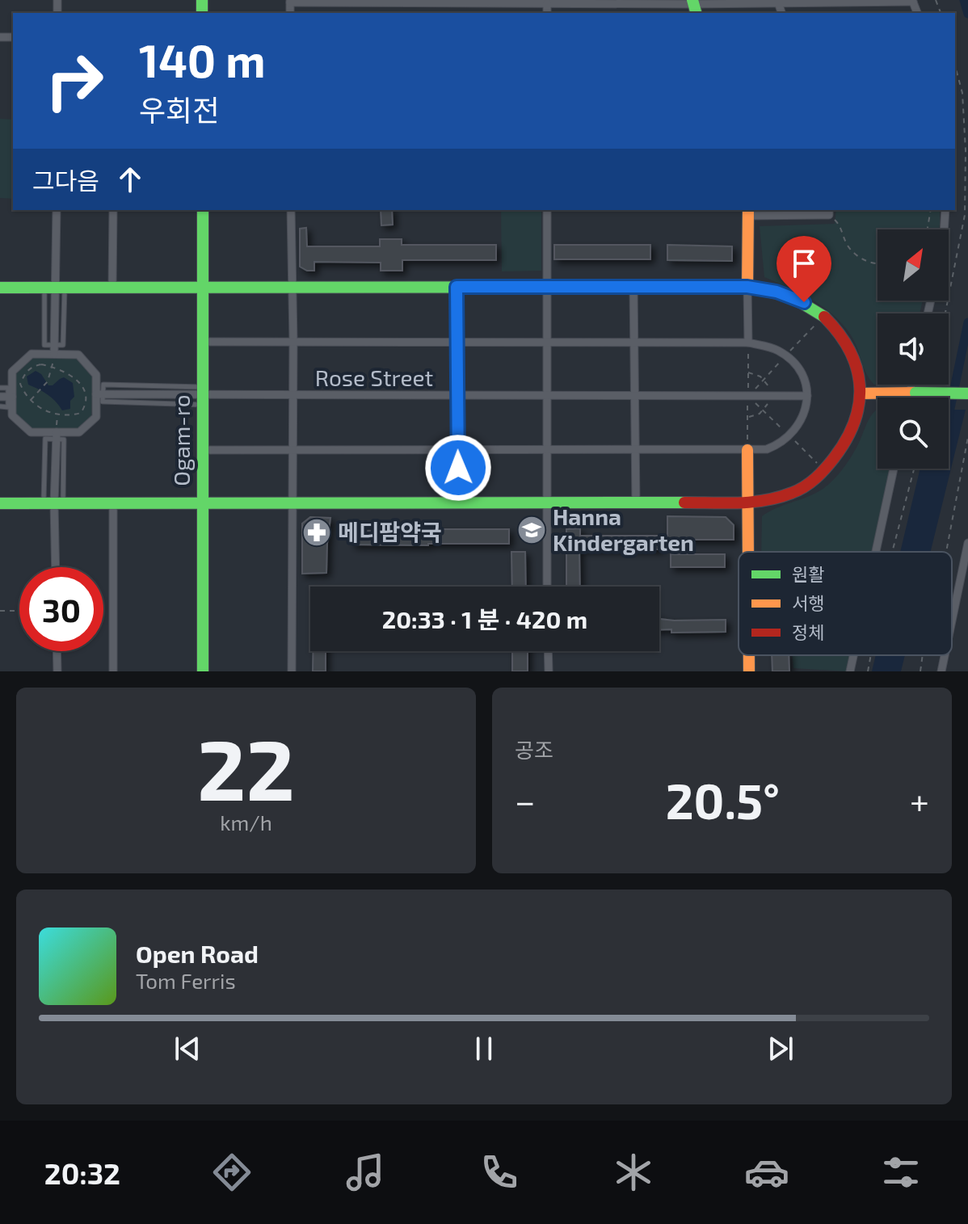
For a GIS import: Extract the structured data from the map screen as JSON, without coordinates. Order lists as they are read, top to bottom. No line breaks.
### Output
{"streets":{"street":["Rose Street","Ogam-ro"]},"crossings":[["Rose Street","Ogam-ro"]],"places":{"school or university":["Hanna Kindergarten"],"pharmacy":["메디팜약국"]},"legend":["원활","서행","정체"],"north":"top right","page":{"turn":["140 m","우회전"],"then":"그다음","limit":"30","trip":"20:33 · 1 분 · 420 m","tile":[["22","km/h"],"공조"],"heat":["−","20.5°","+"],"song":["Open Road","Tom Ferris"],"tabs":"20:32"}}
